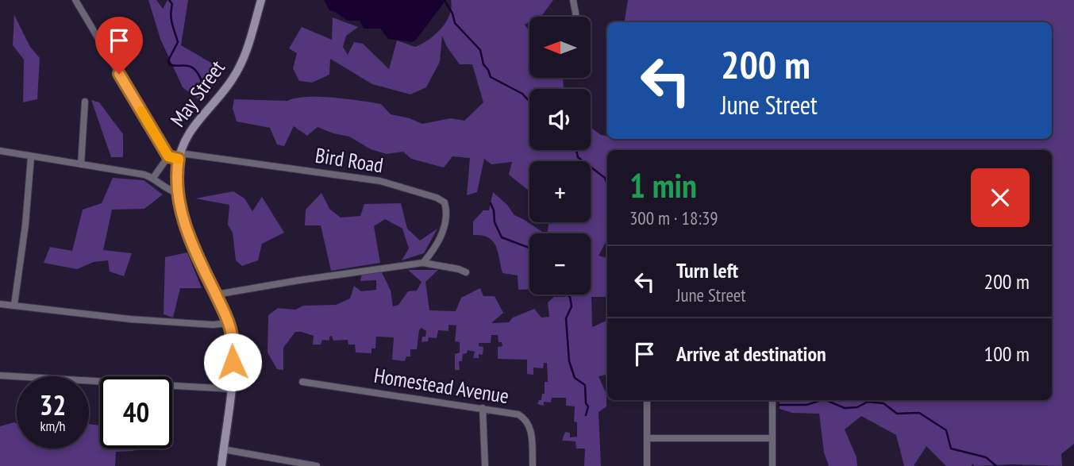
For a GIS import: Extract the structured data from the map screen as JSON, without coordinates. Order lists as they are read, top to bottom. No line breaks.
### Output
{"streets":{"street":["May Street","Bird Road","Homestead Avenue"]},"crossings":[["May Street","Bird Road"]],"north":"left","page":{"map_buttons":["+","−"],"turn":["200 m","June Street"],"heading":["1 min","300 m · 18:39"],"list":[{"name":"Turn left","note":"June Street","value":"200 m"},{"name":"Arrive at destination","value":"100 m"}],"speed":"32 km/h","limit":"40"}}
